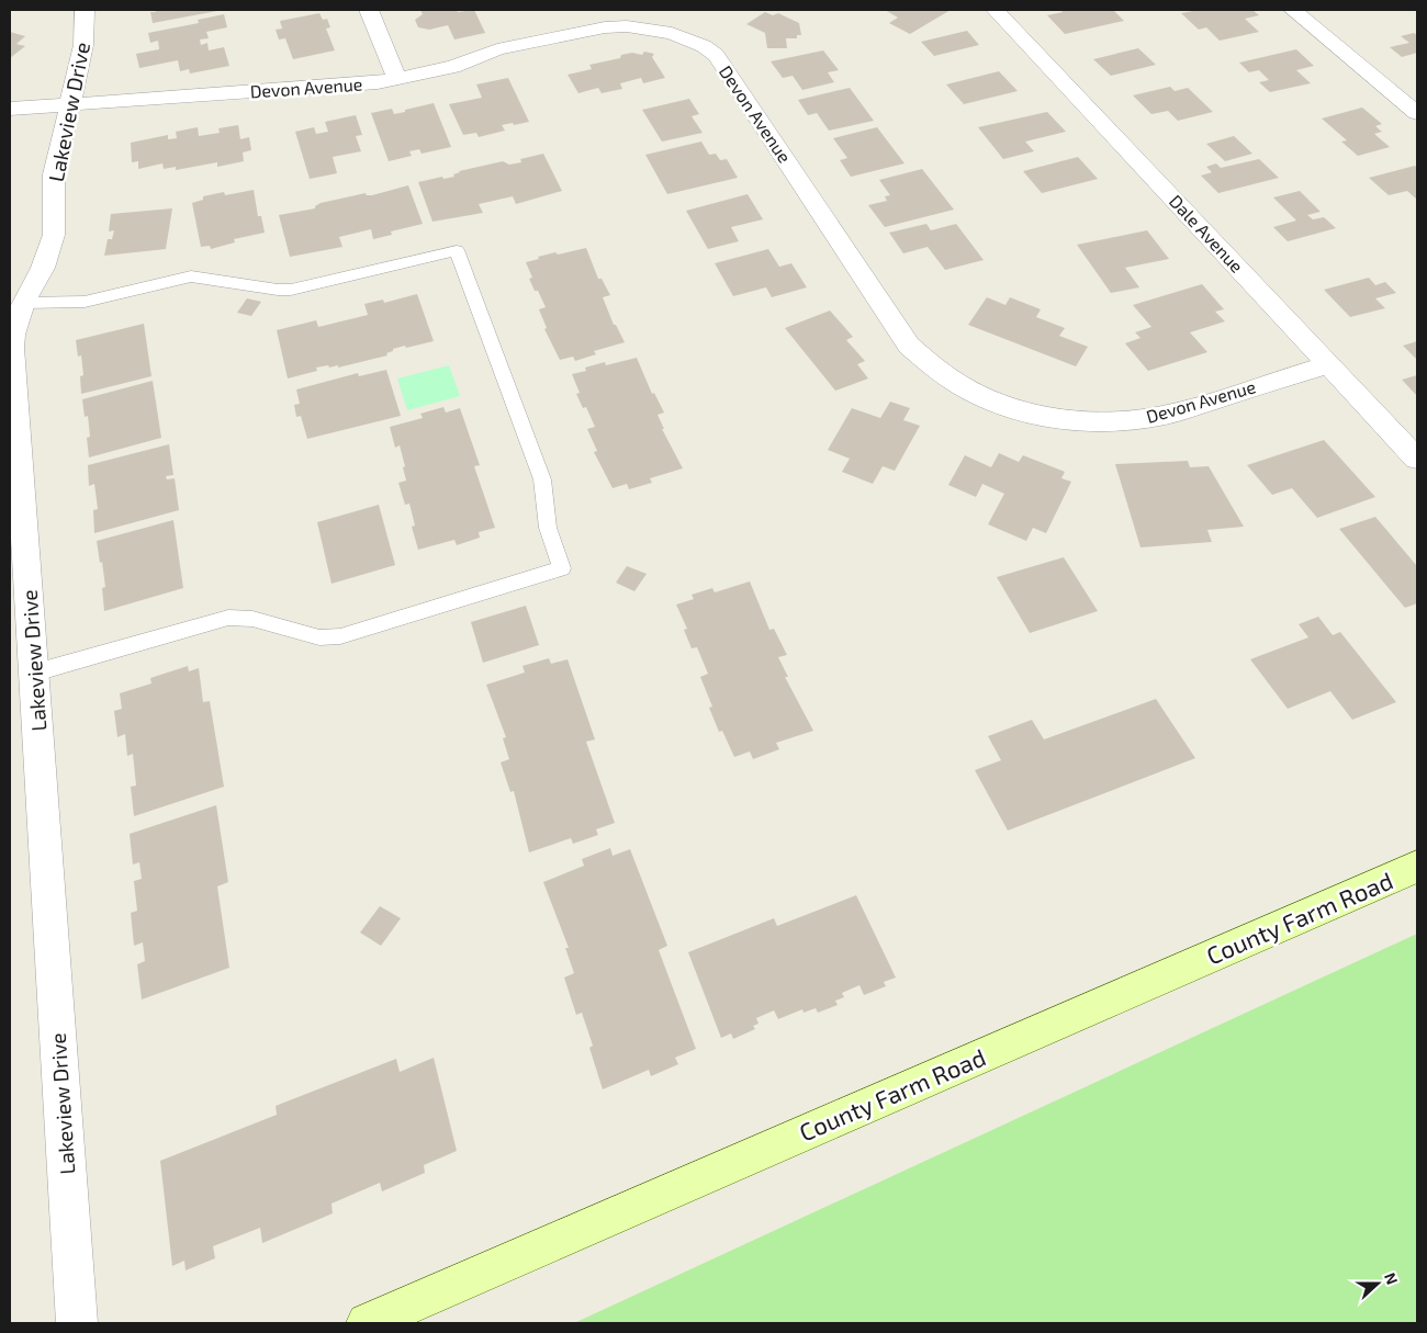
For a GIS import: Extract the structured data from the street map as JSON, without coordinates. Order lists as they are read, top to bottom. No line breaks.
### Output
{"streets":{"street":["Devon Avenue","Lakeview Drive","Dale Avenue","County Farm Road"]},"crossings":[["Devon Avenue","Lakeview Drive"],["Devon Avenue","Dale Avenue"]],"north":"right"}
